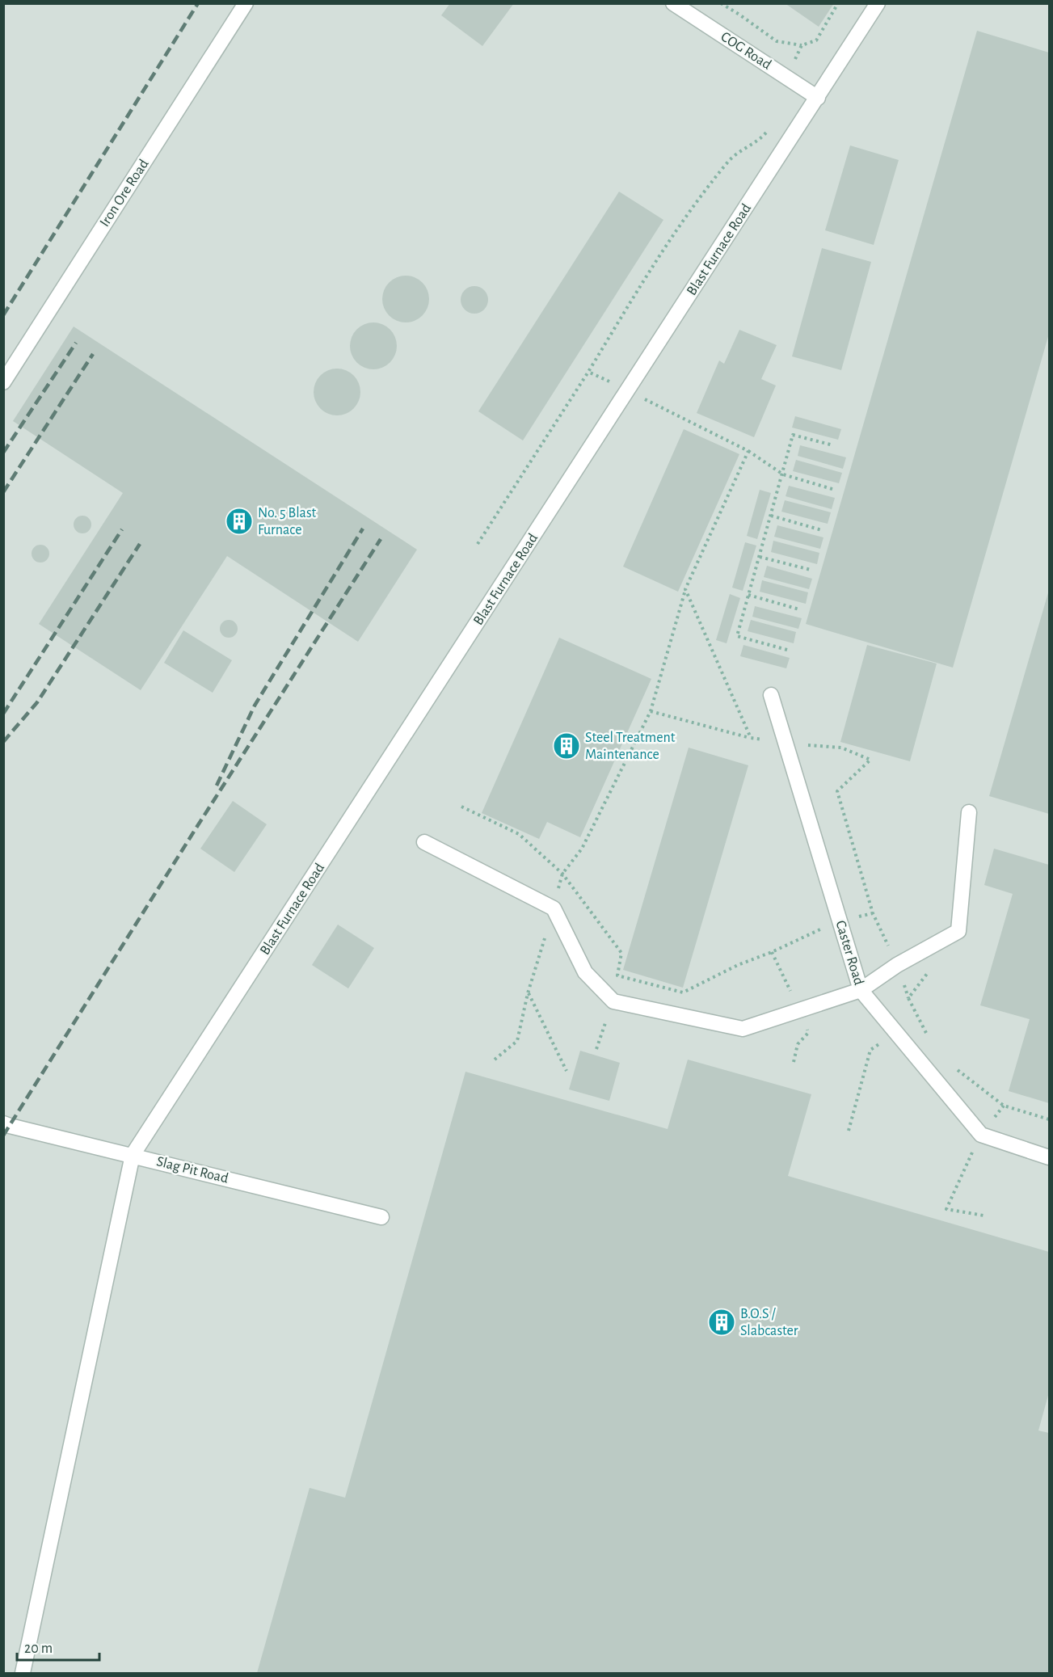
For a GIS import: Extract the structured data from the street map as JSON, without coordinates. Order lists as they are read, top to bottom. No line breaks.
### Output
{"streets":{"street":["COG Road","Iron Ore Road","Blast Furnace Road","Caster Road","Slag Pit Road"]},"crossings":[["COG Road","Blast Furnace Road"],["Blast Furnace Road","Slag Pit Road"]],"places":{"building":["No. 5 Blast Furnace","Steel Treatment Maintenance","B.O.S / Slabcaster"]},"scale_bar":"20 m"}
